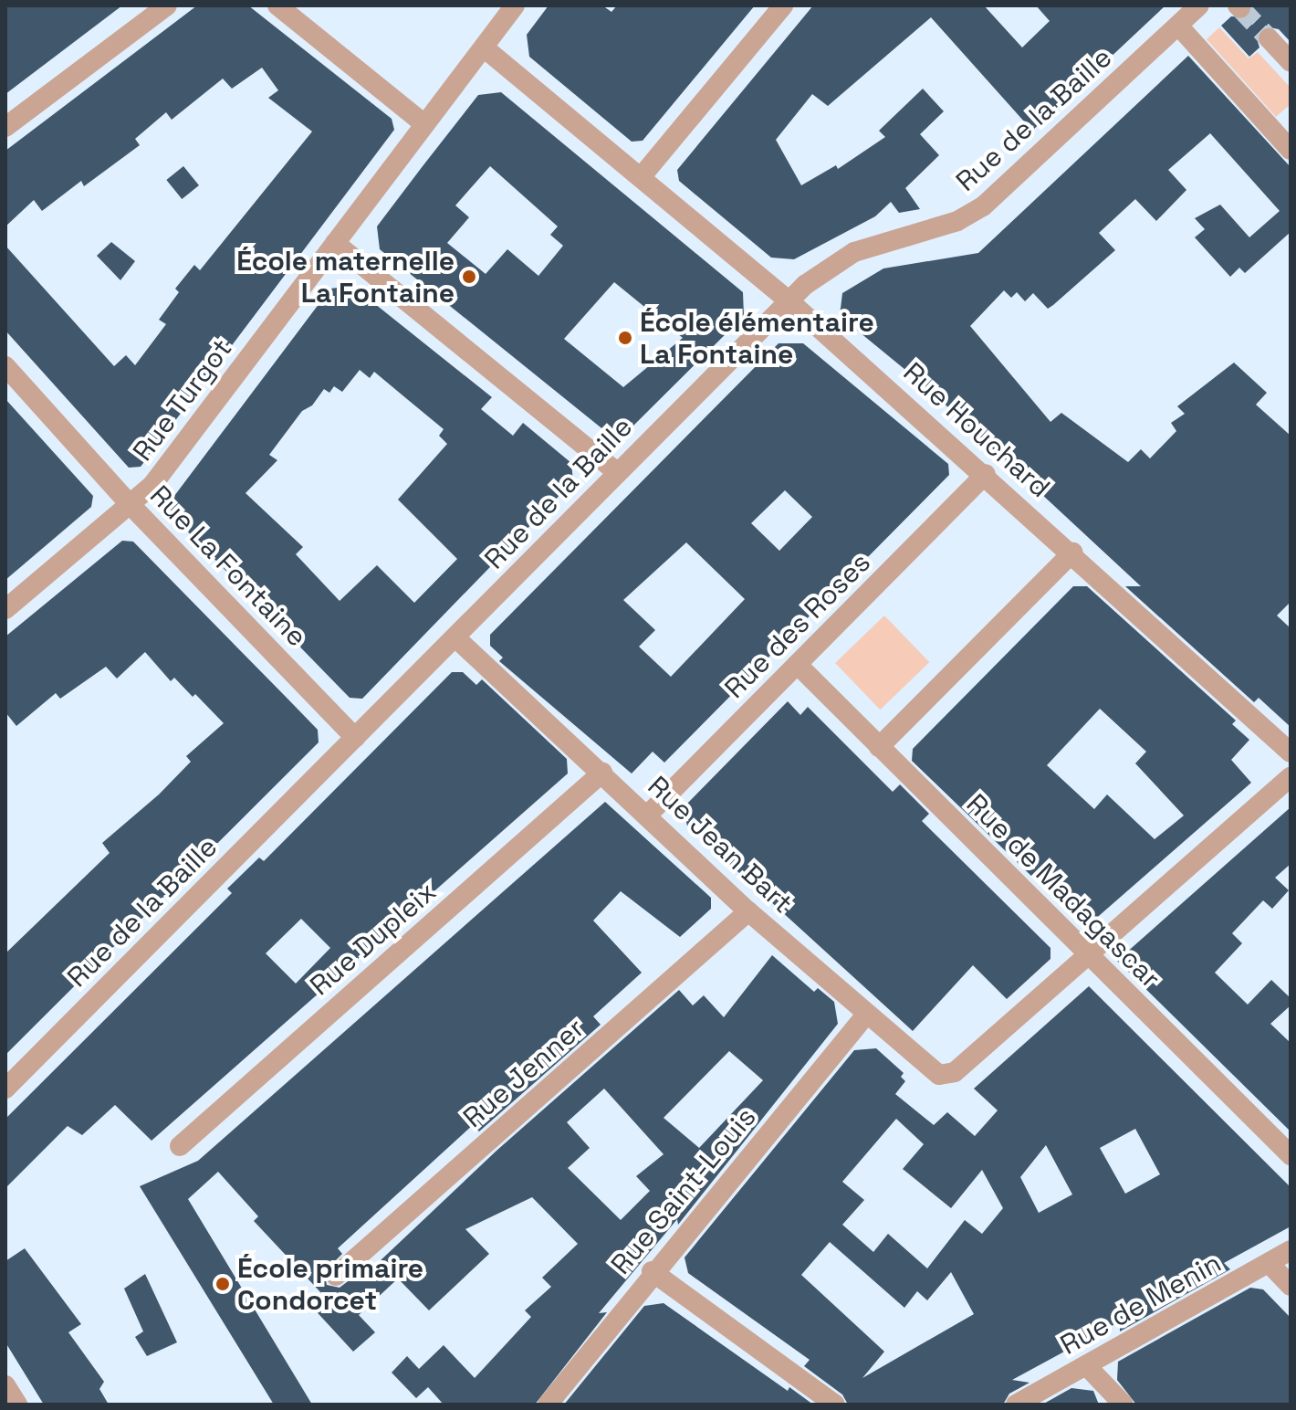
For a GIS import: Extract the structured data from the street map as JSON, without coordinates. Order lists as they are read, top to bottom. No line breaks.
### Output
{"streets":{"street":["Rue de la Baille","Rue Turgot","Rue Houchard","Rue La Fontaine","Rue des Roses","Rue Jean Bart","Rue de Madagascar","Rue Dupleix","Rue Jenner","Rue Saint-Louis","Rue de Menin"]},"crossings":[["Rue de la Baille","Rue Houchard"],["Rue de la Baille","Rue La Fontaine"],["Rue de la Baille","Rue Jean Bart"],["Rue Turgot","Rue Houchard"],["Rue Turgot","Rue La Fontaine"],["Rue Houchard","Rue des Roses"],["Rue des Roses","Rue Jean Bart"],["Rue des Roses","Rue de Madagascar"],["Rue Jean Bart","Rue de Madagascar"],["Rue Jean Bart","Rue Dupleix"],["Rue Jean Bart","Rue Jenner"],["Rue Jean Bart","Rue Saint-Louis"]],"places":["École maternelle La Fontaine","École élémentaire La Fontaine","École primaire Condorcet"]}
